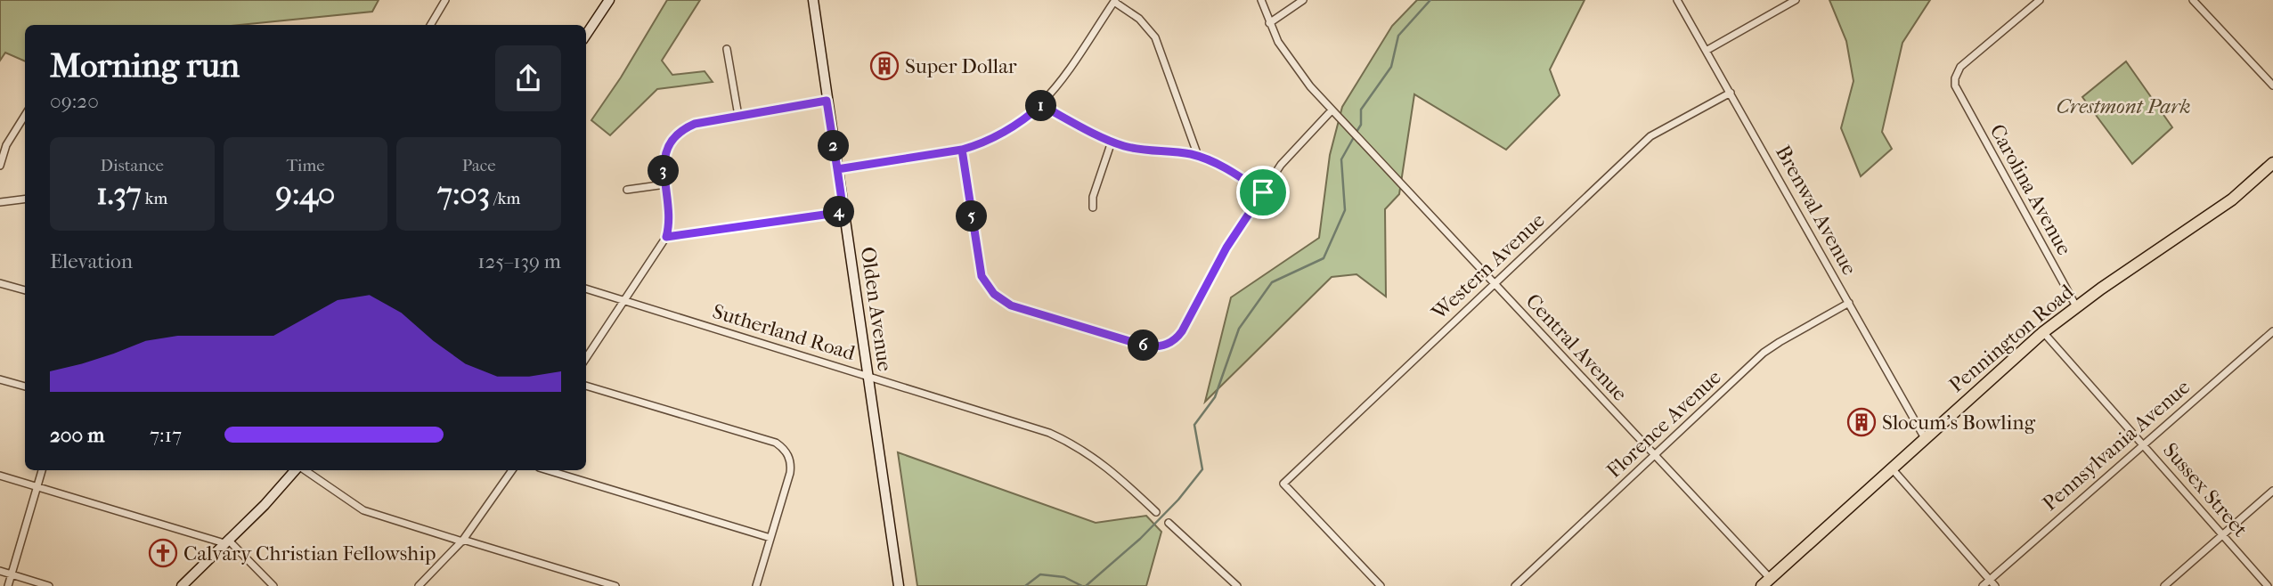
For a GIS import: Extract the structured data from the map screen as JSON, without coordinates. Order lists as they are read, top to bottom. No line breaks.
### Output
{"streets":{"main road":["Olden Avenue","Pennington Road"],"street":["Carolina Avenue","Brenwal Avenue","Western Avenue","Sutherland Road","Central Avenue","Florence Avenue","Pennsylvania Avenue","Sussex Street"]},"crossings":[["Carolina Avenue","Pennington Road"],["Brenwal Avenue","Western Avenue"],["Brenwal Avenue","Pennington Road"],["Brenwal Avenue","Florence Avenue"],["Western Avenue","Central Avenue"],["Olden Avenue","Sutherland Road"],["Pennington Road","Central Avenue"],["Pennington Road","Sussex Street"],["Central Avenue","Florence Avenue"],["Pennsylvania Avenue","Sussex Street"]],"parks":["Crestmont Park"],"places":{"building":["Super Dollar","Slocum's Bowling"],"church":["Calvary Christian Fellowship"]},"page":{"heading":["Morning run","09:20"],"pins":["1","2","3","4","5","6"],"stats":[["Distance","1.37 km"],["Time","9:40"],["Pace","7:03 /km"]],"chart":["Elevation","125–139 m"],"list":[{"name":"200 m","note":"7:17"}]}}
